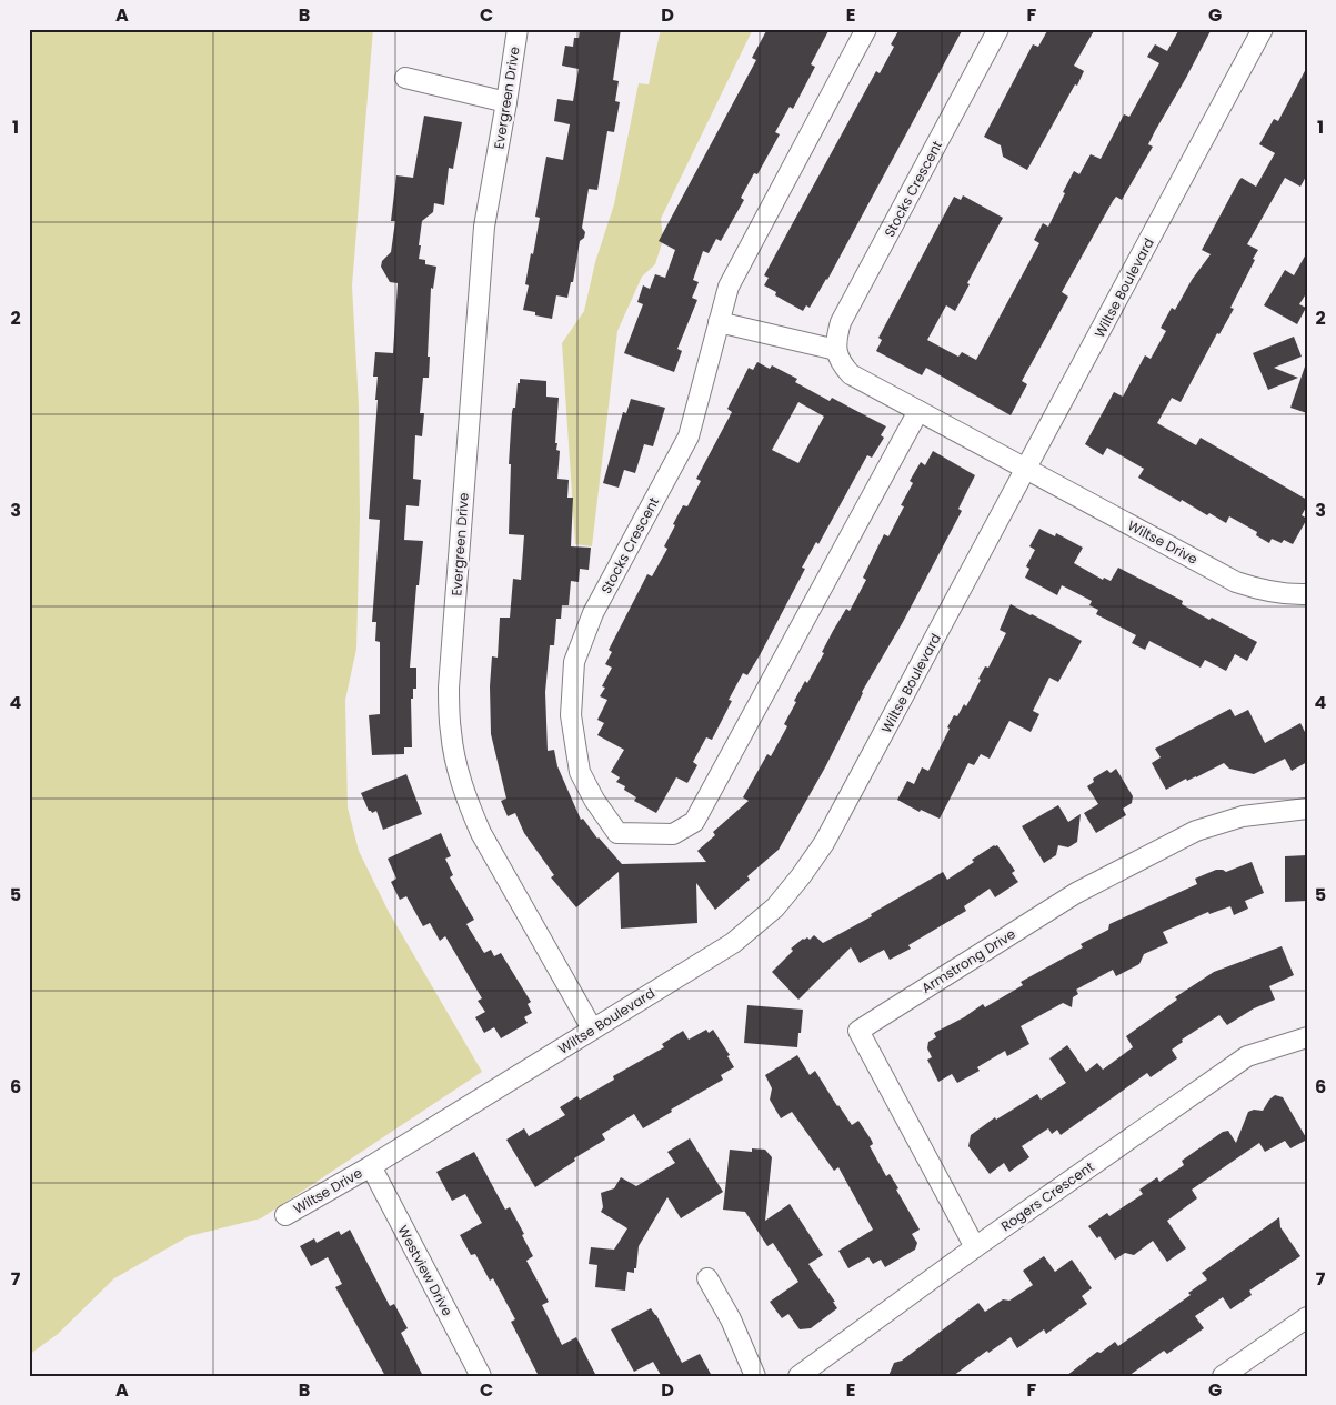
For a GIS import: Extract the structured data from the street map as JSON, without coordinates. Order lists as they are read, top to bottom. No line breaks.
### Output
{"streets":{"street":["Evergreen Drive","Stocks Crescent","Wiltse Boulevard","Wiltse Drive","Armstrong Drive","Rogers Crescent","Westview Drive"]},"crossings":[["Evergreen Drive","Wiltse Boulevard"],["Wiltse Boulevard","Wiltse Drive"],["Wiltse Boulevard","Westview Drive"],["Wiltse Drive","Westview Drive"],["Armstrong Drive","Rogers Crescent"]],"grid":{"columns":["A","B","C","D","E","F","G"],"rows":["1","2","3","4","5","6","7"]}}
